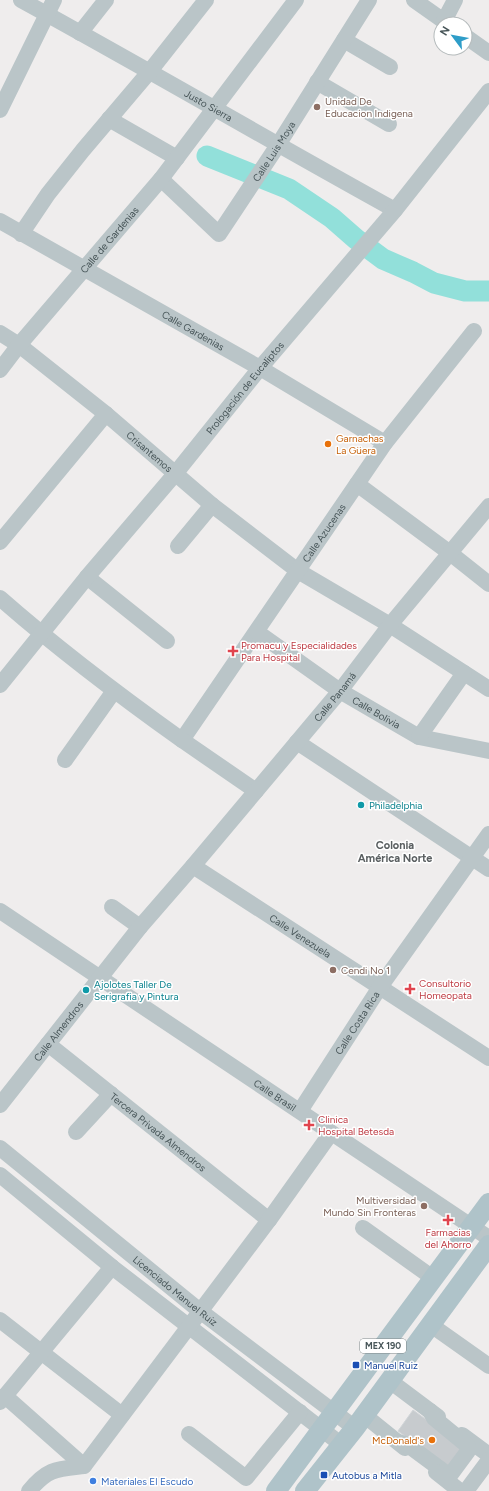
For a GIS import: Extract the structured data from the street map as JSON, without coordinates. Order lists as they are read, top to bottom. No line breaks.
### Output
{"streets":{"main road":["MEX 190"],"street":["Justo Sierra","Calle Luis Moya","Calle de Gardenias","Calle Gardenias","Prologación de Eucaliptos","Crisantemos","Calle Azucenas","Calle Panamá","Calle Bolivia","Calle Venezuela","Calle Costa Rica","Calle Almendros","Calle Brasil","Tercera Privada Almendros","Licenciado Manuel Ruiz"]},"crossings":[["Justo Sierra","Calle Luis Moya"],["Justo Sierra","Calle de Gardenias"],["Justo Sierra","Prologación de Eucaliptos"],["Calle Luis Moya","Calle de Gardenias"],["Calle de Gardenias","Calle Gardenias"],["Calle de Gardenias","Crisantemos"],["Calle Gardenias","Prologación de Eucaliptos"],["Calle Gardenias","Calle Azucenas"],["Prologación de Eucaliptos","Crisantemos"],["Crisantemos","Calle Azucenas"],["Crisantemos","Calle Panamá"],["Calle Azucenas","Calle Bolivia"],["Calle Panamá","Calle Bolivia"],["Calle Panamá","Calle Venezuela"],["Calle Panamá","Calle Almendros"],["Calle Venezuela","Calle Costa Rica"],["Calle Venezuela","Calle Almendros"],["Calle Costa Rica","Calle Brasil"],["Calle Almendros","Calle Brasil"],["Calle Almendros","Tercera Privada Almendros"],["Calle Brasil","MEX 190"],["Licenciado Manuel Ruiz","MEX 190"]],"districts":["Colonia América Norte"],"places":{"other":["Unidad De Educacion Indigena","Garnachas La Güera","Philadelphia","Cendi No 1","Ajolotes Taller De Serigrafia y Pintura","Multiversidad Mundo Sin Fronteras","McDonald's","Materiales El Escudo"],"health":["Promacu y Especialidades Para Hospital","Consultorio Homeopata","Clinica Hospital Betesda","Farmacias del Ahorro"],"transit":["Manuel Ruiz","Autobus a Mitla"]},"north":"top left"}
